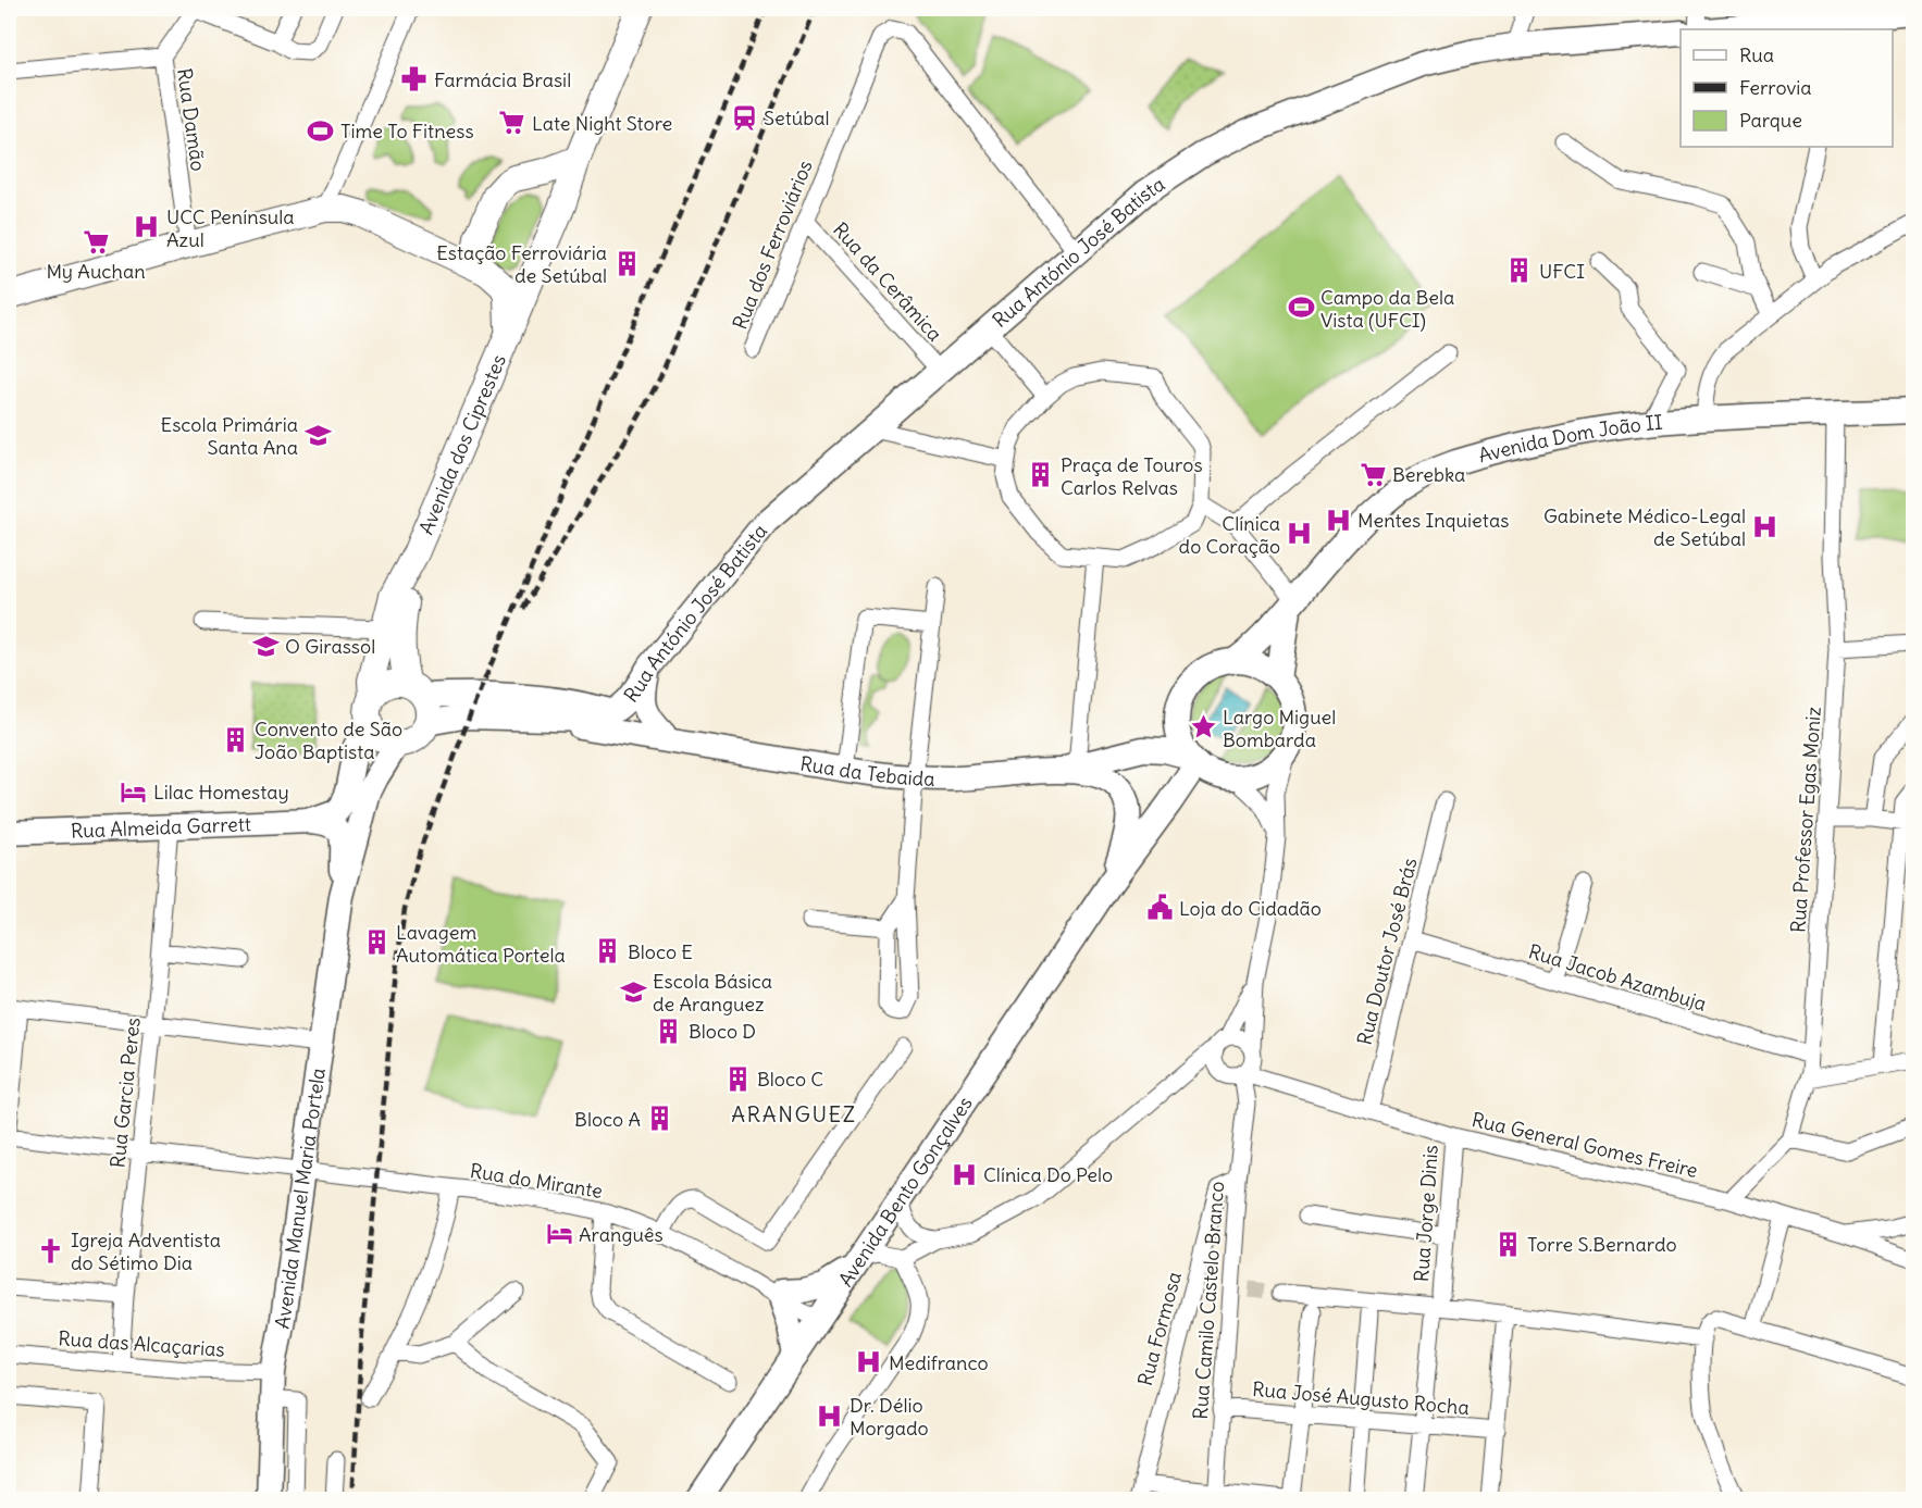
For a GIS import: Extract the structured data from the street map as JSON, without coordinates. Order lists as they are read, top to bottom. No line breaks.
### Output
{"streets":{"main road":["Rua António José Batista","Avenida Dom João II","Avenida dos Ciprestes","Rua da Tebaida","Rua Almeida Garrett","Avenida Bento Gonçalves","Avenida Manuel Maria Portela"],"street":["Rua Damão","Rua dos Ferroviários","Rua da Cerâmica","Rua Professor Egas Moniz","Rua Doutor José Brás","Rua Jacob Azambuja","Rua Garcia Peres","Rua General Gomes Freire","Rua do Mirante","Rua Jorge Dinis","Rua Camilo Castelo Branco","Rua Formosa","Rua das Alcaçarias","Rua José Augusto Rocha"]},"crossings":[["Rua dos Ferroviários","Rua António José Batista"],["Rua dos Ferroviários","Rua da Cerâmica"],["Rua António José Batista","Rua da Cerâmica"],["Rua António José Batista","Avenida dos Ciprestes"],["Rua António José Batista","Rua da Tebaida"],["Rua António José Batista","Avenida Manuel Maria Portela"],["Avenida Dom João II","Rua Professor Egas Moniz"],["Avenida dos Ciprestes","Avenida Manuel Maria Portela"],["Rua Professor Egas Moniz","Rua Jacob Azambuja"],["Rua Professor Egas Moniz","Rua General Gomes Freire"],["Rua Almeida Garrett","Rua Garcia Peres"],["Rua Almeida Garrett","Avenida Manuel Maria Portela"],["Rua Doutor José Brás","Rua Jacob Azambuja"],["Rua Doutor José Brás","Rua General Gomes Freire"],["Rua Garcia Peres","Rua do Mirante"],["Rua Garcia Peres","Rua das Alcaçarias"],["Rua General Gomes Freire","Rua Jorge Dinis"],["Rua General Gomes Freire","Rua Camilo Castelo Branco"],["Rua do Mirante","Avenida Bento Gonçalves"],["Rua do Mirante","Avenida Manuel Maria Portela"],["Avenida Manuel Maria Portela","Rua das Alcaçarias"],["Rua Camilo Castelo Branco","Rua Formosa"],["Rua Camilo Castelo Branco","Rua José Augusto Rocha"]],"districts":["ARANGUEZ"],"places":{"pharmacy":["Farmácia Brasil"],"station":["Setúbal"],"supermarket":["Late Night Store","My Auchan","Berebka"],"sports":["Time To Fitness","Campo da Bela Vista (UFCI)"],"hospital":["UCC Península Azul","Mentes Inquietas","Gabinete Médico-Legal de Setúbal","Clínica do Coração","Clínica Do Pelo","Medifranco","Dr. Délio Morgado"],"building":["Estação Ferroviária de Setúbal","UFCI","Praça de Touros Carlos Relvas","Convento de São João Baptista","Lavagem Automática Portela","Bloco E","Bloco D","Bloco C","Bloco A","Torre S.Bernardo"],"school or university":["Escola Primária Santa Ana","O Girassol","Escola Básica de Aranguez"],"place":["Largo Miguel Bombarda"],"hotel":["Lilac Homestay","Aranguês"],"public building":["Loja do Cidadão"],"church":["Igreja Adventista do Sétimo Dia"]},"legend":["Rua","Ferrovia","Parque"]}
